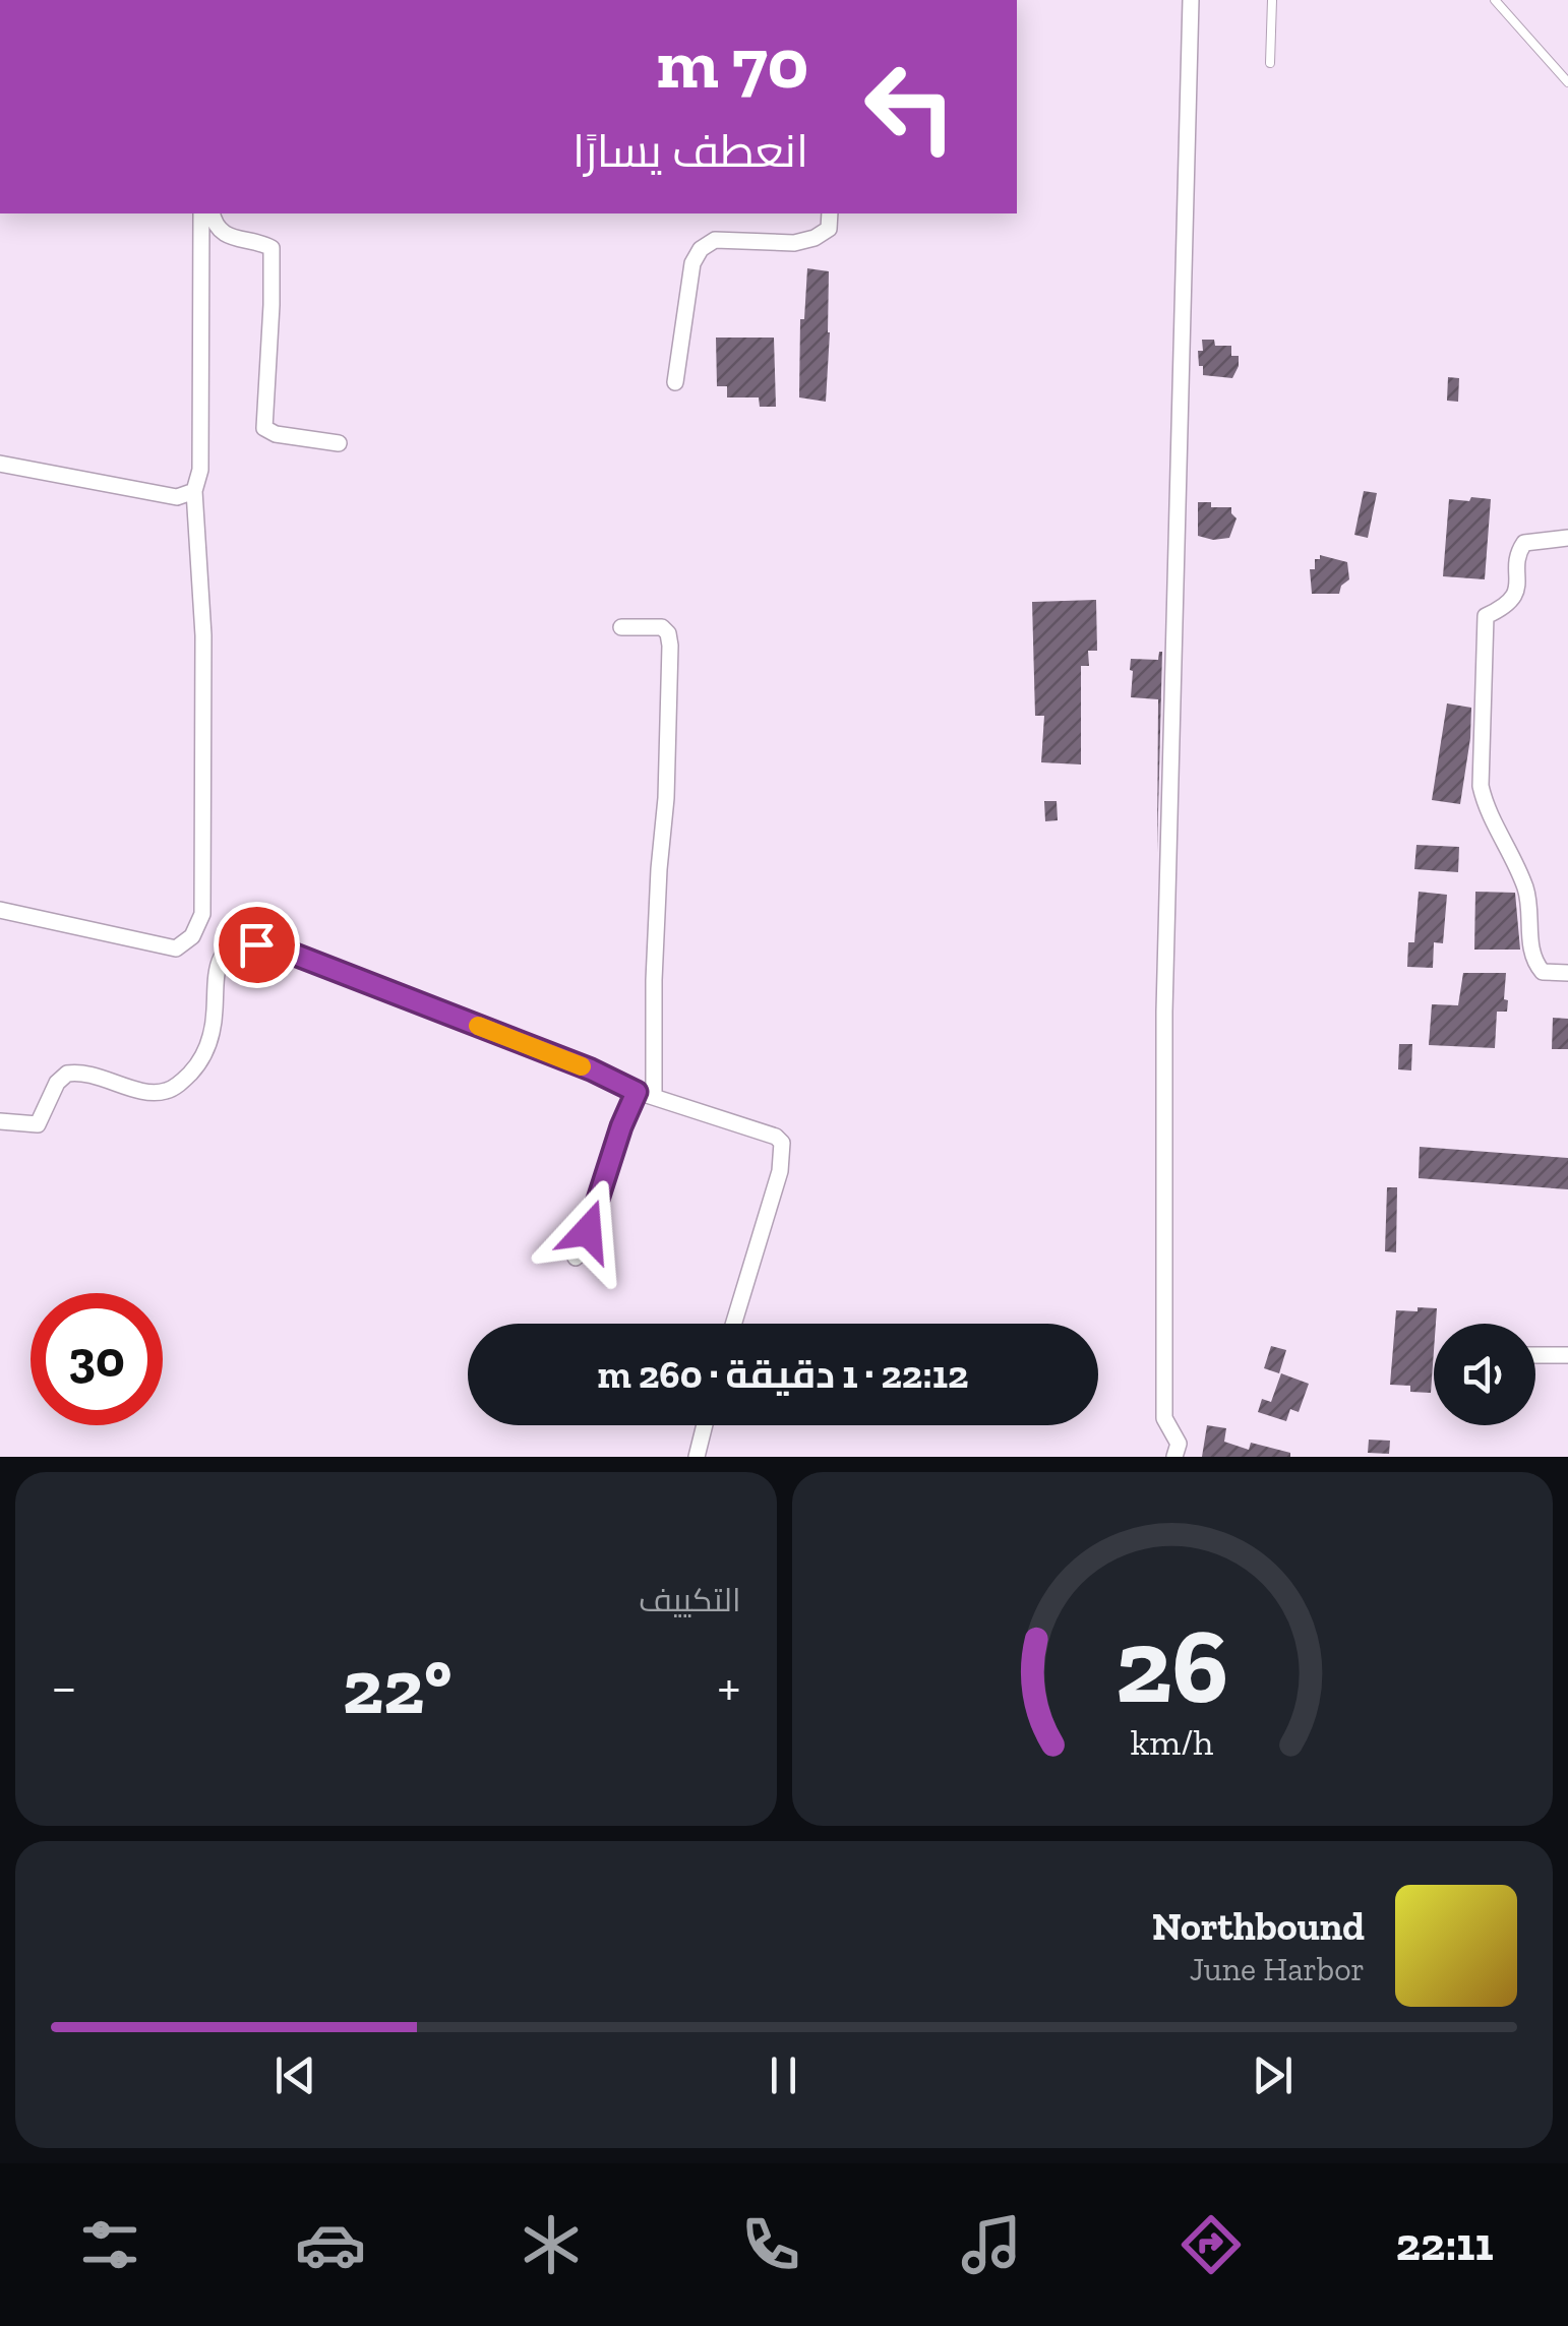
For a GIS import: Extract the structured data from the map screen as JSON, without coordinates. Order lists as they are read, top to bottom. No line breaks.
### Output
{"page":{"turn":["70 m","انعطف يسارًا"],"limit":"30","trip":"22:12 · 1 دقيقة · 260 m","tile":"التكييف","heat":["−","22°","+"],"song":["Northbound","June Harbor"],"tabs":"22:11","gauge":["26","km/h"]}}
